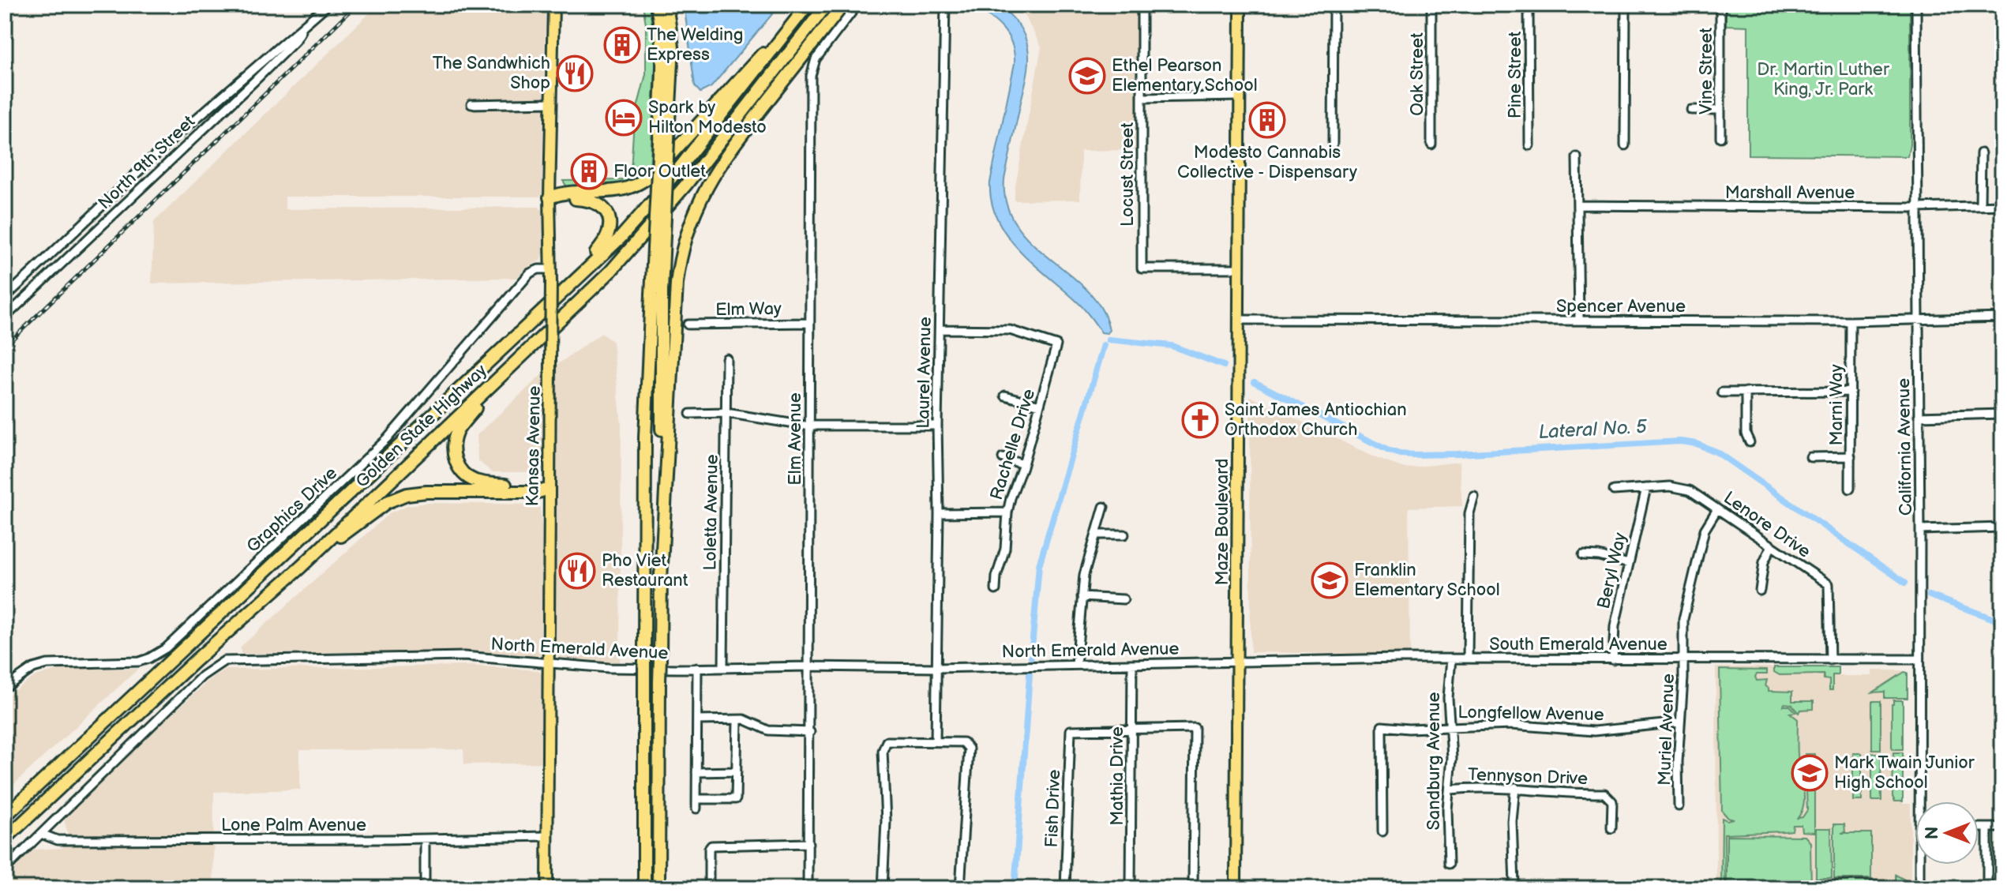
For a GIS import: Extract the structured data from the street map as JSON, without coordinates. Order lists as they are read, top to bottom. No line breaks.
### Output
{"streets":{"highway":["Golden State Highway"],"main road":["Kansas Avenue","Maze Boulevard"],"street":["Vine Street","Oak Street","Pine Street","North 9th Street","Locust Street","Marshall Avenue","Spencer Avenue","Elm Way","Laurel Avenue","Marni Way","Elm Avenue","Rachelle Drive","California Avenue","Graphics Drive","Loletta Avenue","Lenore Drive","Beryl Way","South Emerald Avenue","North Emerald Avenue","Longfellow Avenue","Muriel Avenue","Sandburg Avenue","Mathia Drive","Tennyson Drive","Fish Drive","Lone Palm Avenue"]},"crossings":[["Locust Street","Maze Boulevard"],["Marshall Avenue","California Avenue"],["Spencer Avenue","Marni Way"],["Spencer Avenue","California Avenue"],["Spencer Avenue","Maze Boulevard"],["Elm Way","Elm Avenue"],["Laurel Avenue","Rachelle Drive"],["Laurel Avenue","North Emerald Avenue"],["Elm Avenue","North Emerald Avenue"],["Kansas Avenue","Graphics Drive"],["Kansas Avenue","North Emerald Avenue"],["Kansas Avenue","Lone Palm Avenue"],["California Avenue","South Emerald Avenue"],["Loletta Avenue","North Emerald Avenue"],["Maze Boulevard","South Emerald Avenue"],["Maze Boulevard","North Emerald Avenue"],["Lenore Drive","Beryl Way"],["Lenore Drive","South Emerald Avenue"],["Lenore Drive","Muriel Avenue"],["Beryl Way","South Emerald Avenue"],["South Emerald Avenue","North Emerald Avenue"],["South Emerald Avenue","Muriel Avenue"],["South Emerald Avenue","Sandburg Avenue"],["North Emerald Avenue","Mathia Drive"],["North Emerald Avenue","Lone Palm Avenue"],["Longfellow Avenue","Muriel Avenue"],["Longfellow Avenue","Sandburg Avenue"],["Sandburg Avenue","Tennyson Drive"],["Mathia Drive","Fish Drive"]],"water":["Lateral No. 5"],"parks":["Dr. Martin Luther King, Jr. Park"],"places":{"building":["The Welding Express","Modesto Cannabis Collective - Dispensary","Floor Outlet"],"restaurant":["The Sandwhich Shop","Pho Viet Restaurant"],"school or university":["Ethel Pearson Elementary School","Franklin Elementary School","Mark Twain Junior High School"],"hotel":["Spark by Hilton Modesto"],"church":["Saint James Antiochian Orthodox Church"]},"north":"left"}
